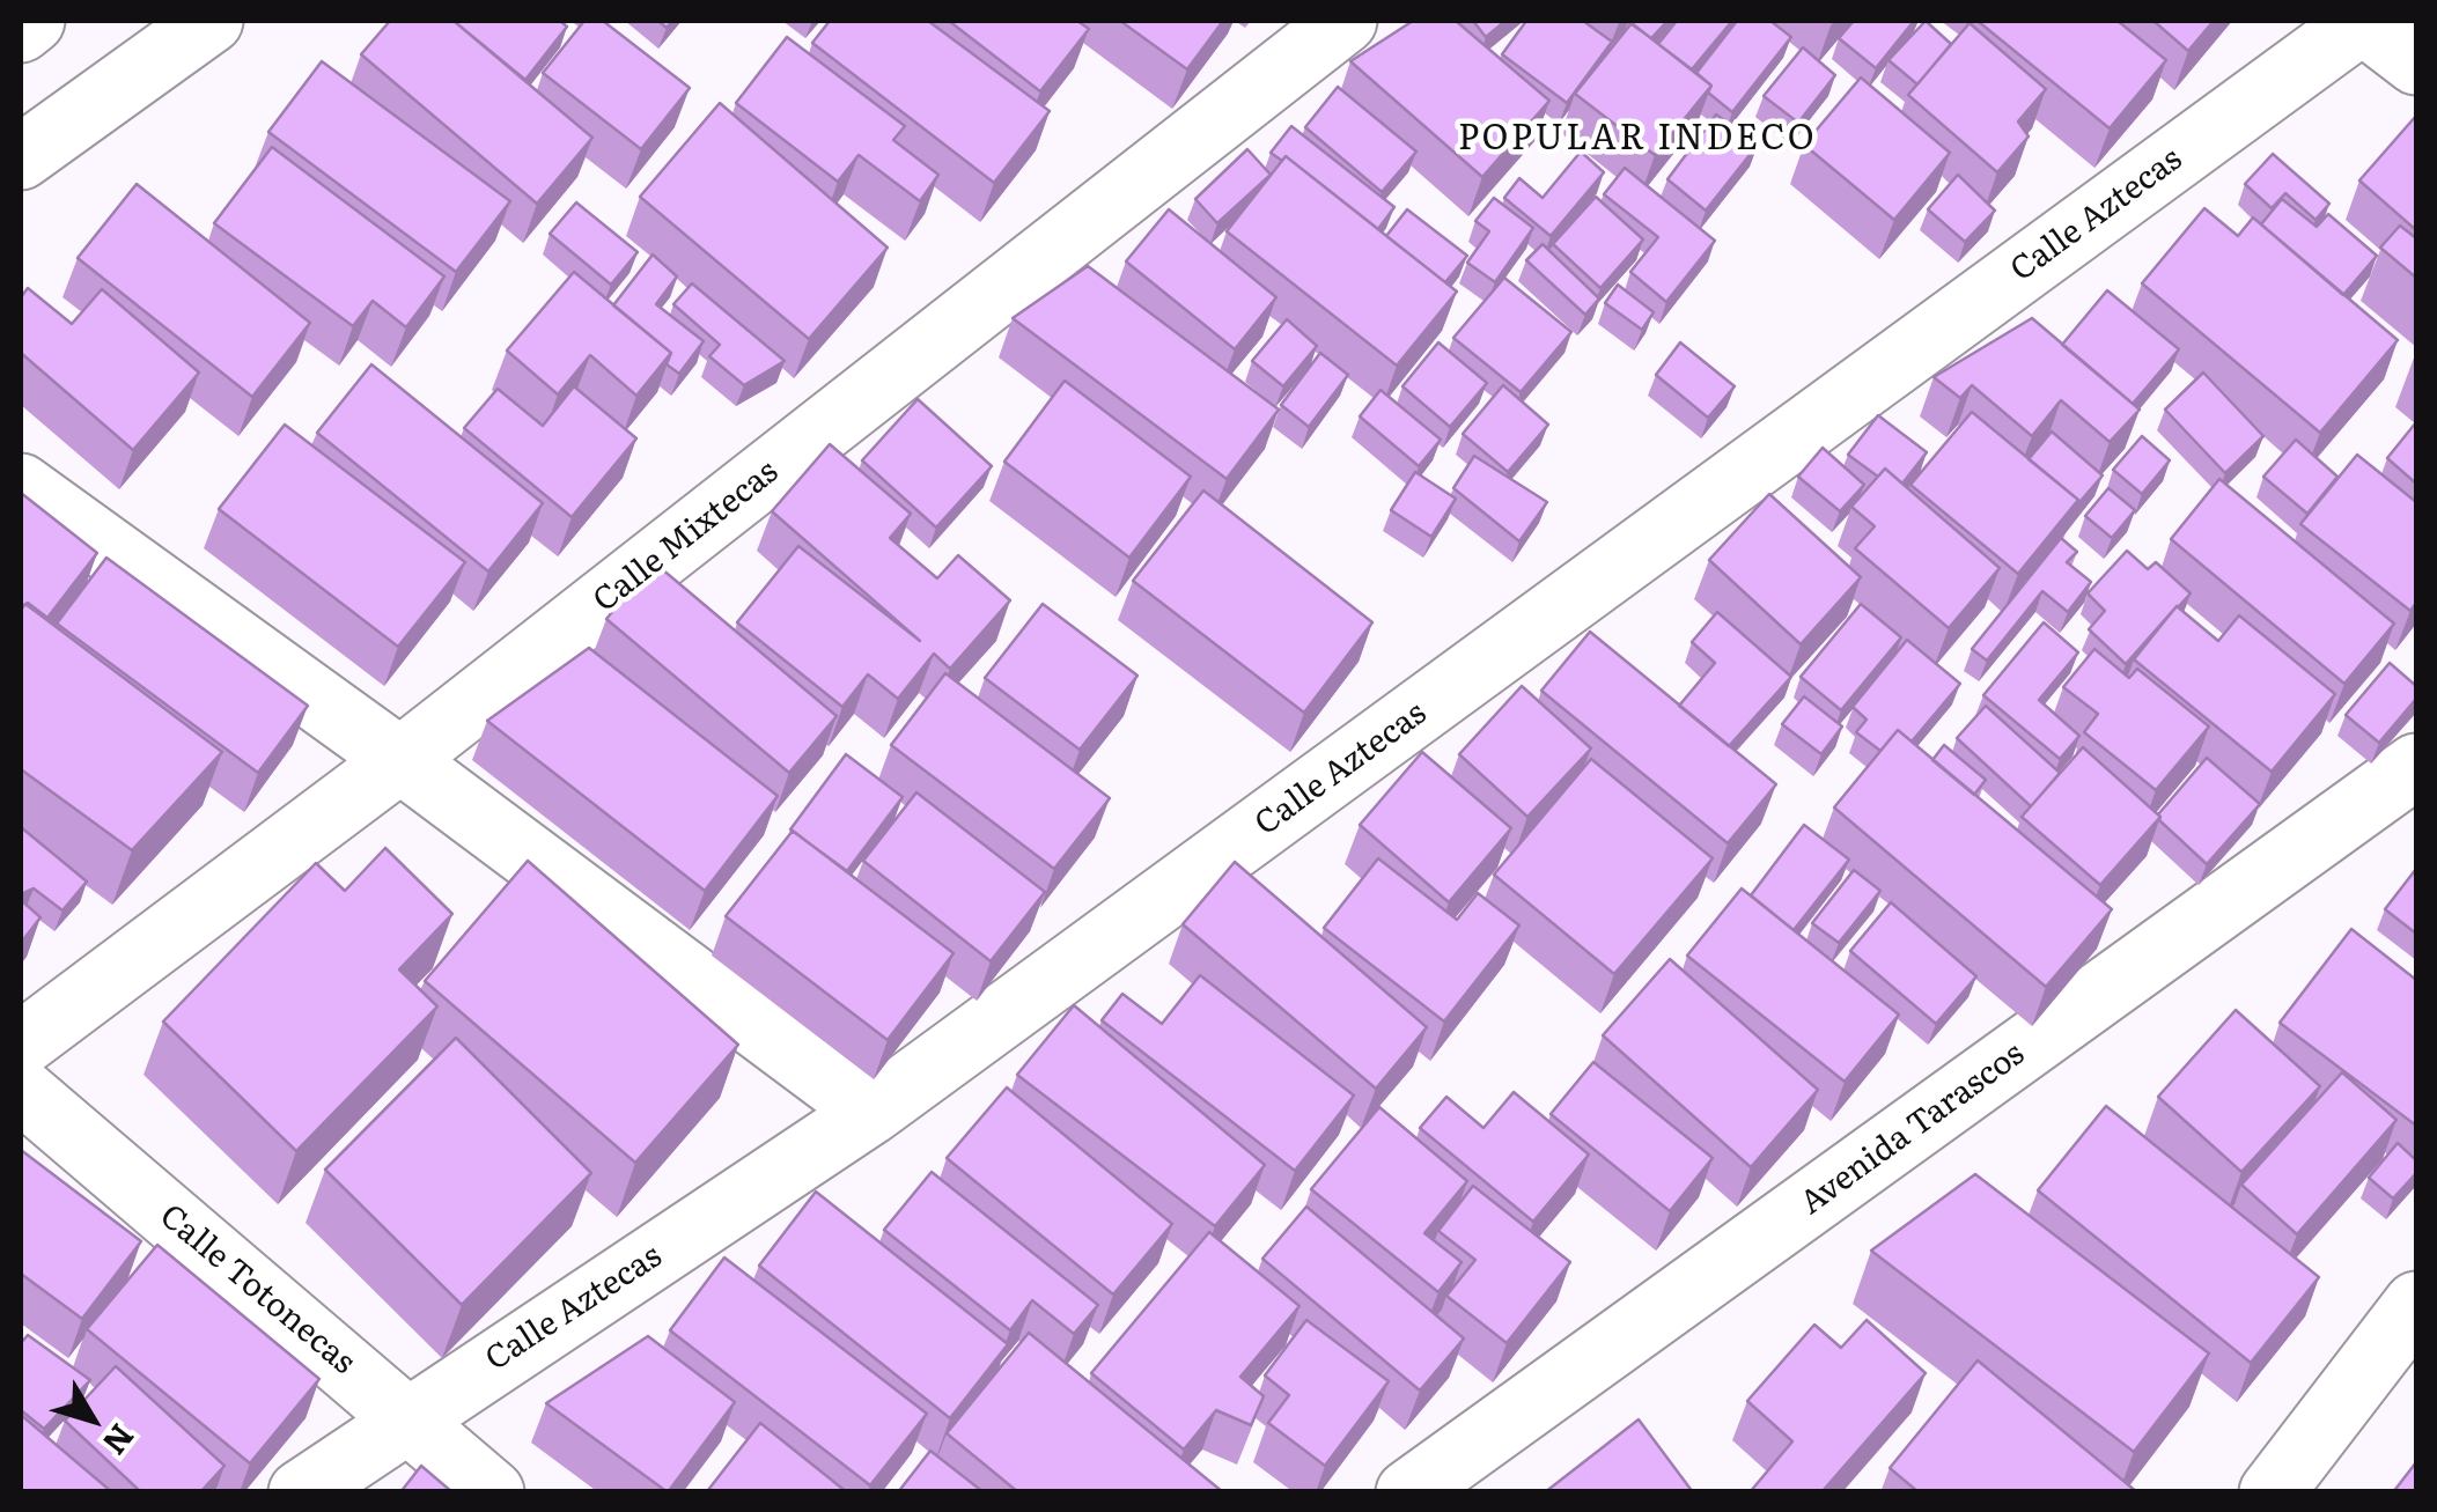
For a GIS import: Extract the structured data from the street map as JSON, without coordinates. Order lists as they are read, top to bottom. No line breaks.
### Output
{"streets":{"street":["Calle Aztecas","Calle Mixtecas","Avenida Tarascos","Calle Totonecas"]},"crossings":[["Calle Aztecas","Calle Totonecas"]],"districts":["POPULAR INDECO"],"north":"bottom right"}
